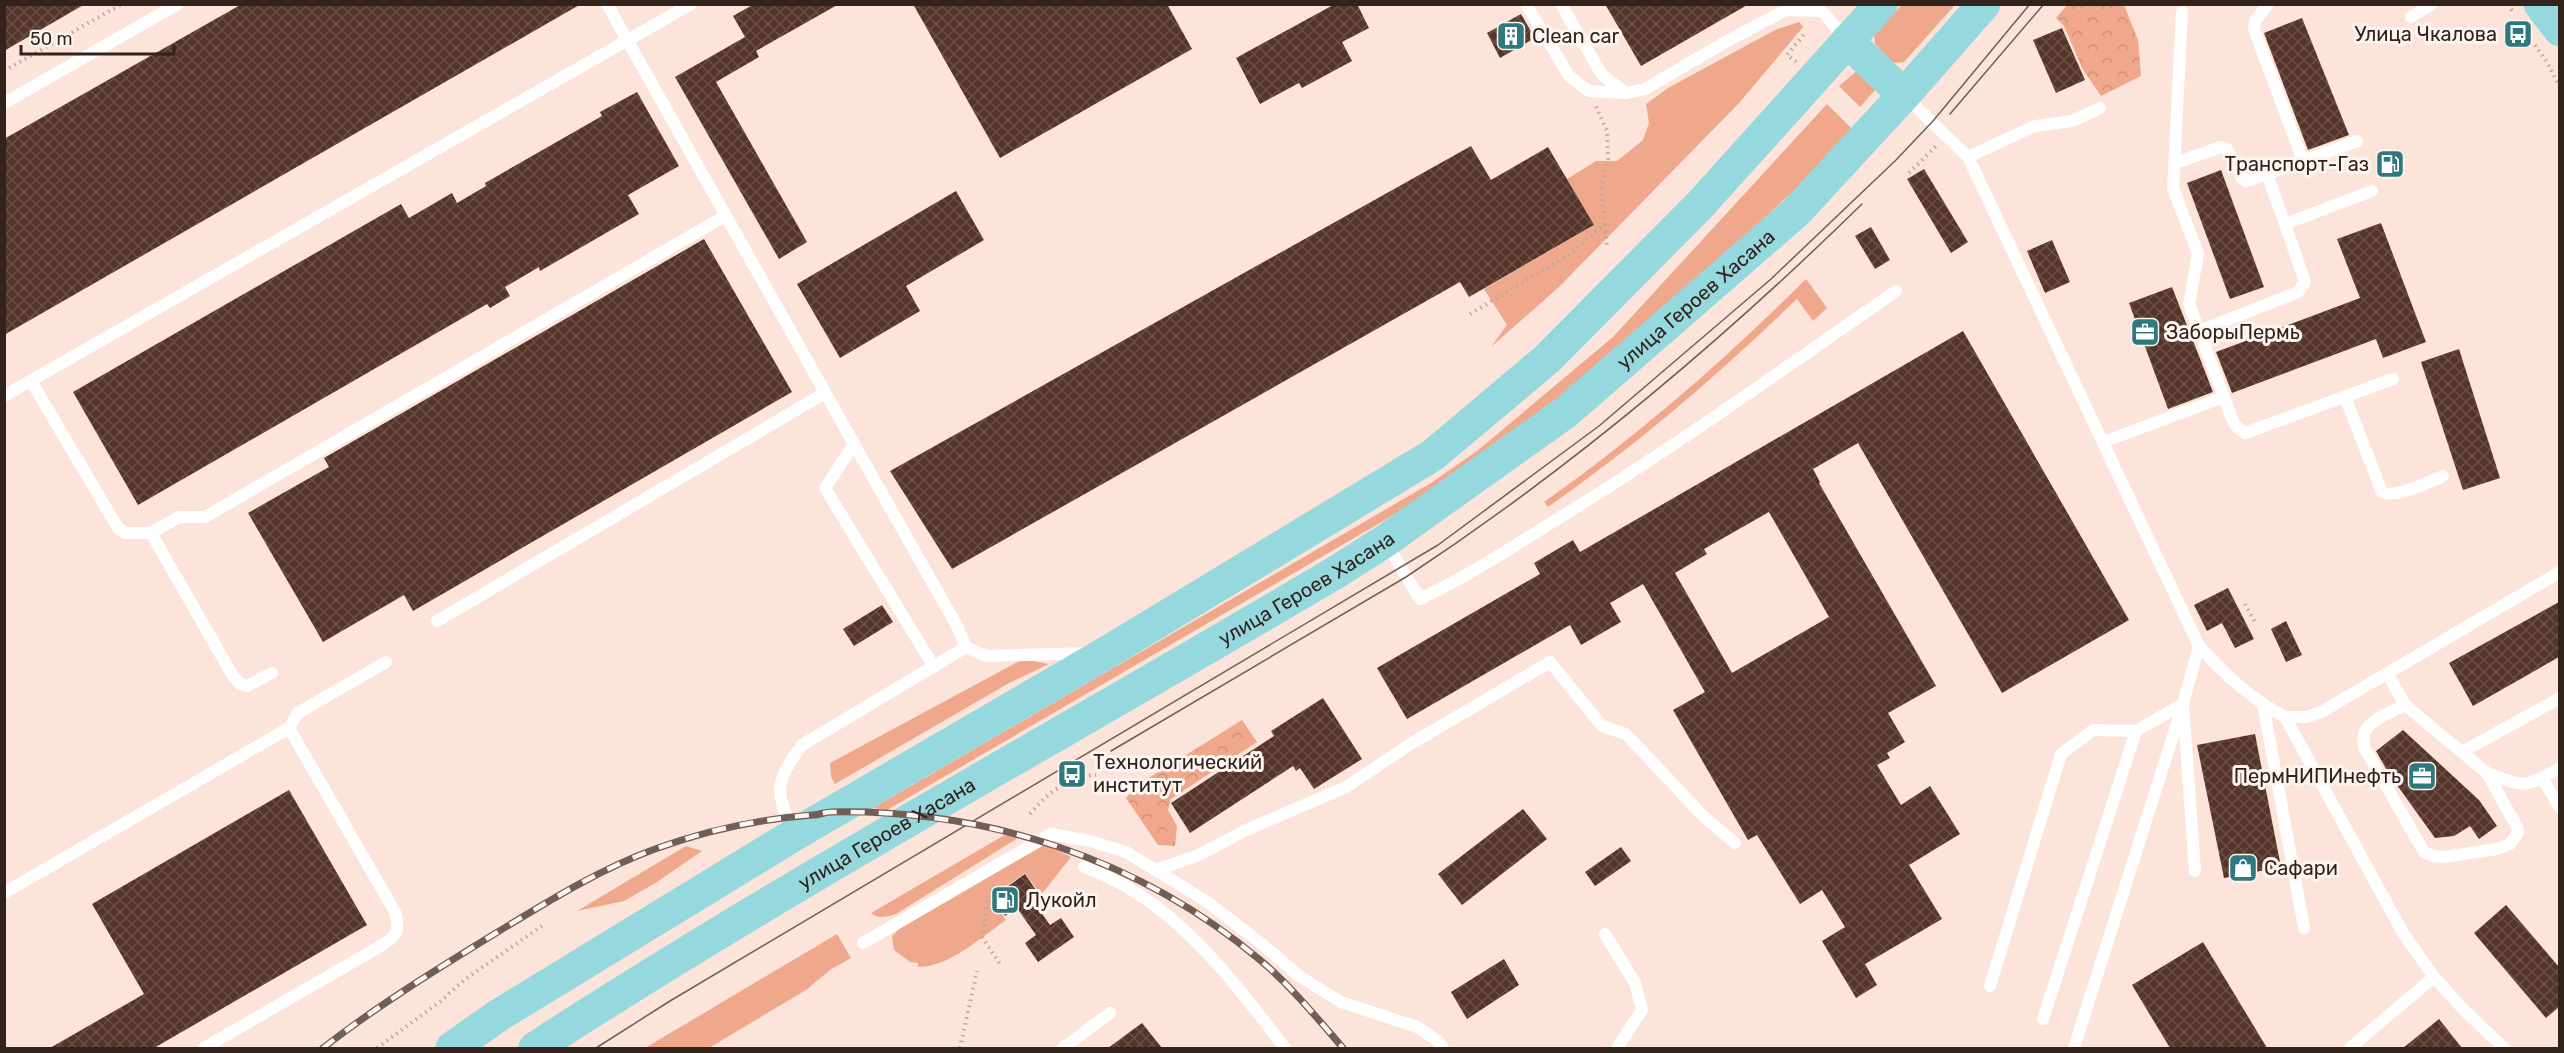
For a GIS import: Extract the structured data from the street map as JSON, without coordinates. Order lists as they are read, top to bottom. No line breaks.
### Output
{"streets":{"main road":["улица Героев Хасана"]},"places":{"bus stop":["Улица Чкалова","Технологический институт"],"building":["Clean car"],"fuel station":["Транспорт-Газ","Лукойл"],"office":["ЗаборыПермь","ПермНИПИнефть"],"shop":["Сафари"]},"scale_bar":"50 m"}
